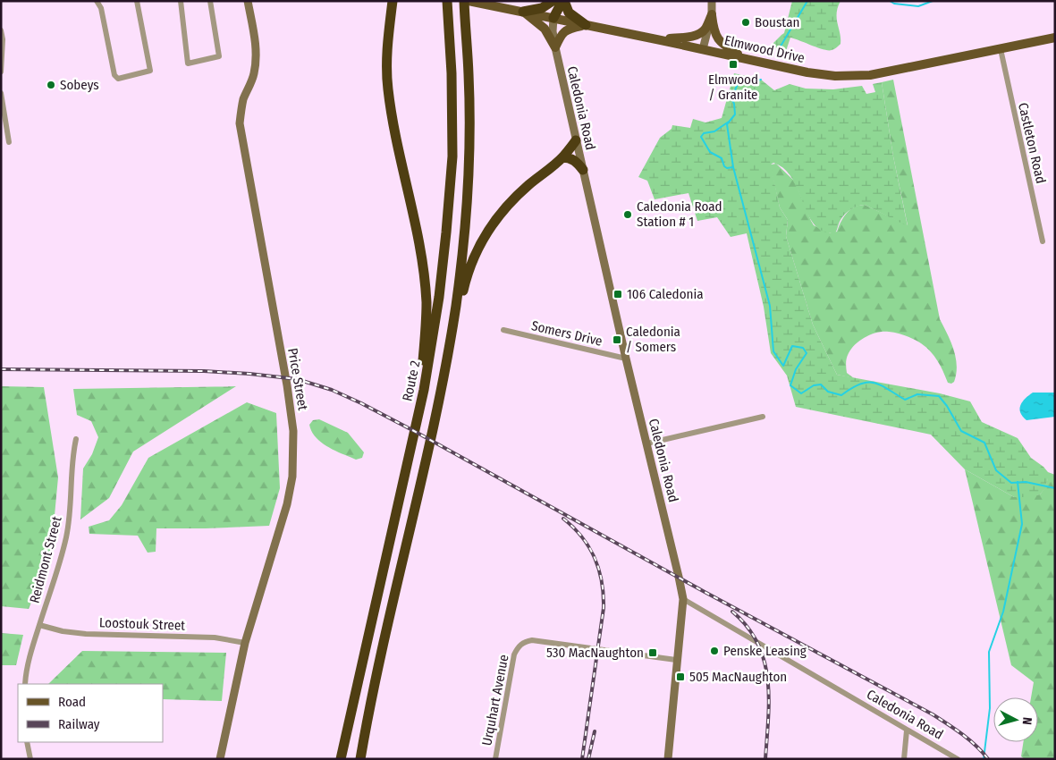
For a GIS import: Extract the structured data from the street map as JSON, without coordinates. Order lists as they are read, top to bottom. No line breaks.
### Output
{"streets":{"highway":["Route 2"],"main road":["Elmwood Drive"],"street":["Caledonia Road","Castleton Road","Somers Drive","Price Street","Reidmont Street","Loostouk Street","Urquhart Avenue"]},"crossings":[["Elmwood Drive","Caledonia Road"],["Elmwood Drive","Castleton Road"],["Caledonia Road","Somers Drive"],["Price Street","Loostouk Street"],["Reidmont Street","Loostouk Street"]],"places":{"other":["Boustan","Sobeys","Caledonia Road Station # 1","Penske Leasing"],"transit":["Elmwood / Granite","106 Caledonia","Caledonia / Somers","530 MacNaughton","505 MacNaughton"]},"legend":["Road","Railway"],"north":"right"}
